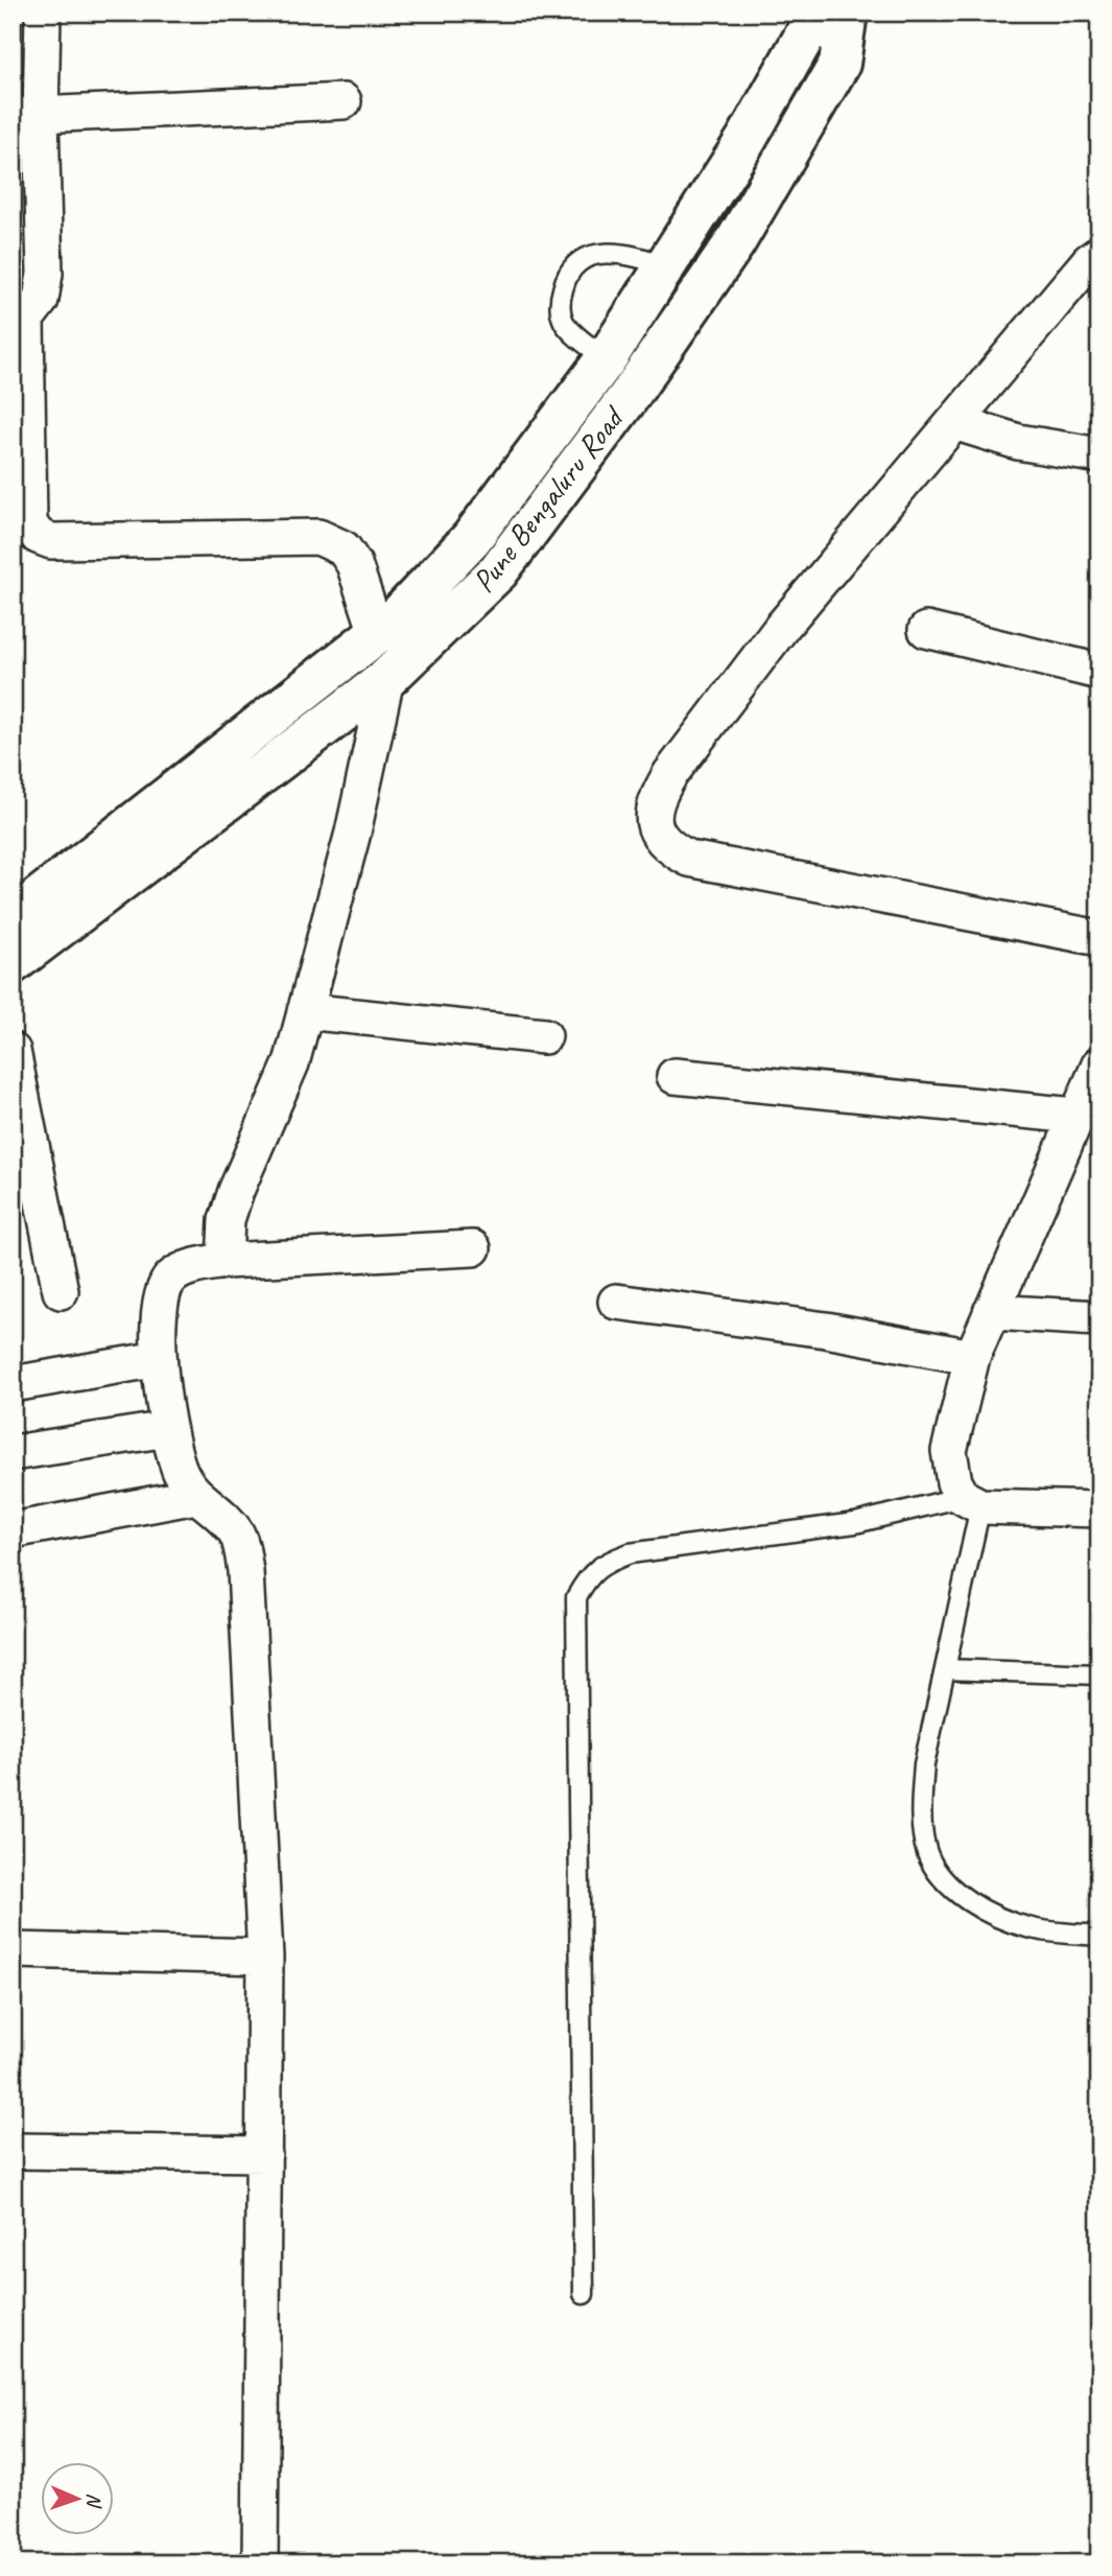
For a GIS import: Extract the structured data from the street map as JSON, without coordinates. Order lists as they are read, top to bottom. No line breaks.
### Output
{"streets":{"main road":["Pune Bengaluru Road"]},"north":"right"}
